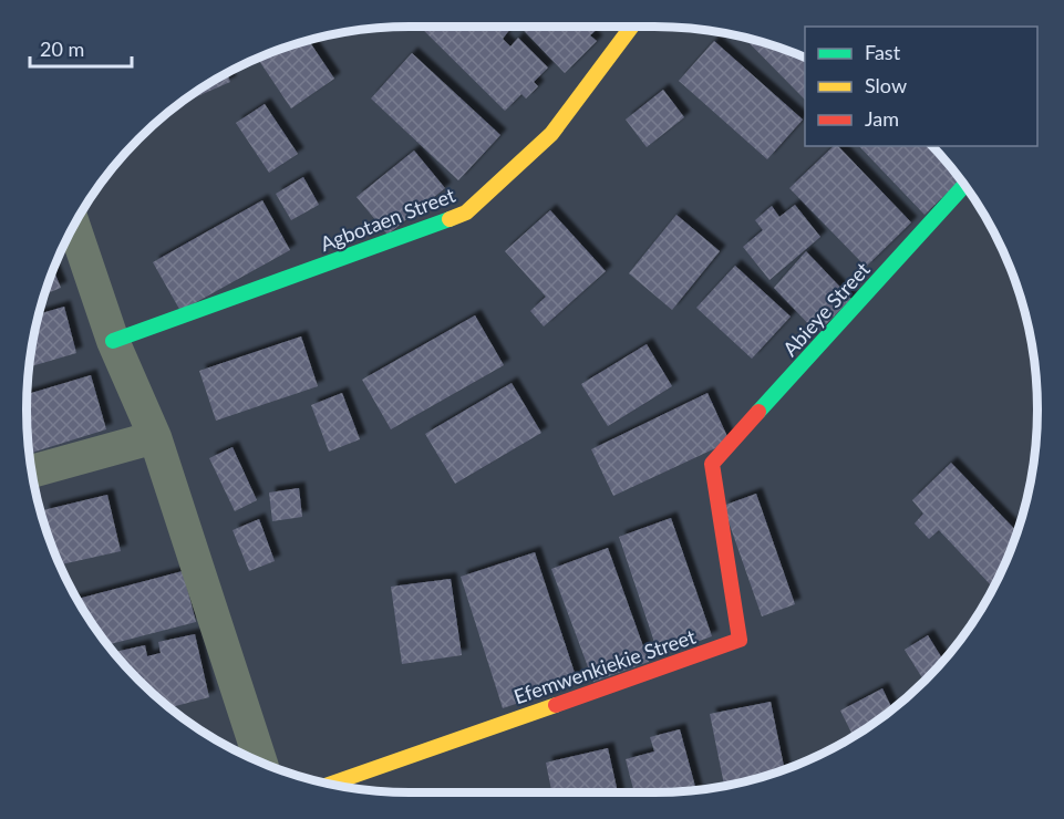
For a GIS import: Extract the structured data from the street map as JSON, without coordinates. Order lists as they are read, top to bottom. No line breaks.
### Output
{"streets":{"street":["Agbotaen Street","Abieye Street","Efemwenkiekie Street"]},"crossings":[["Abieye Street","Efemwenkiekie Street"]],"legend":["Fast","Slow","Jam"],"scale_bar":"20 m"}
